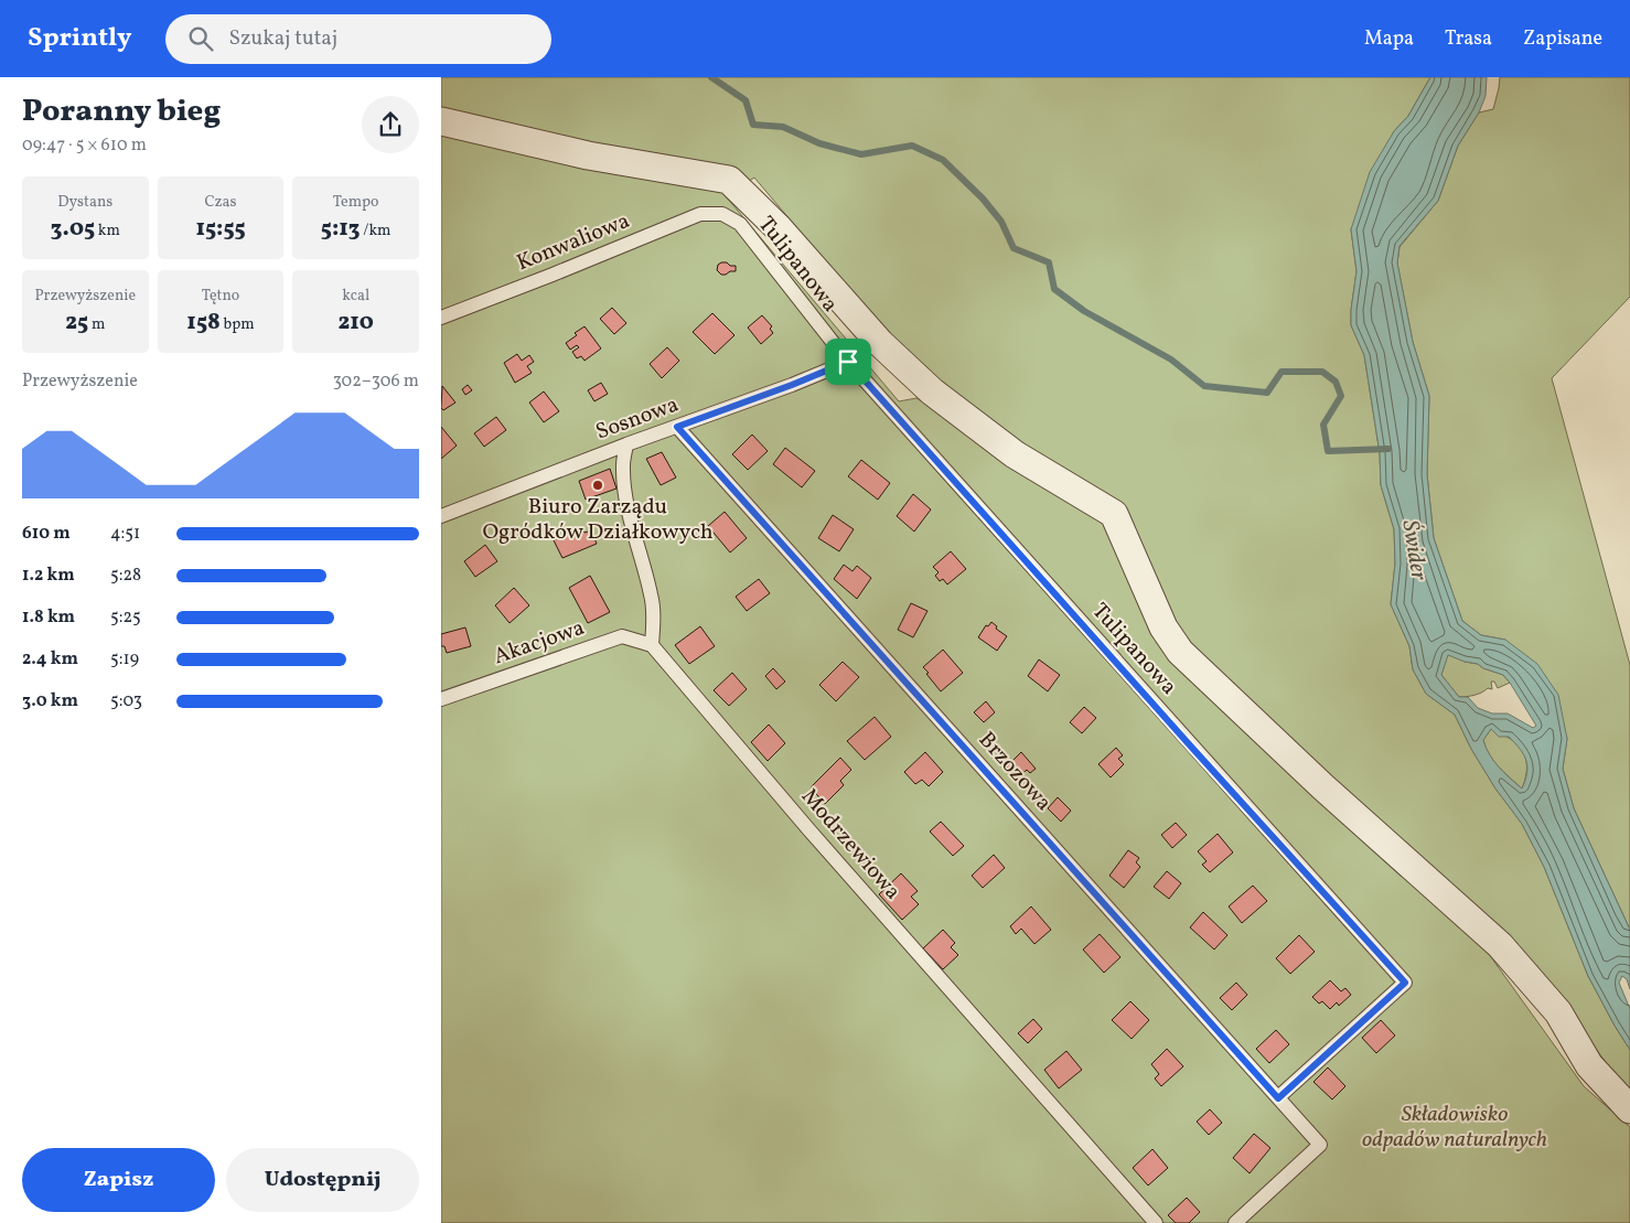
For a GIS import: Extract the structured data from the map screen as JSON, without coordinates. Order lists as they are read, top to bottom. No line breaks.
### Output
{"streets":{"lane":["Konwaliowa","Tulipanowa","Sosnowa","Akacjowa","Brzozowa","Modrzewiowa"]},"crossings":[["Konwaliowa","Tulipanowa"],["Tulipanowa","Sosnowa"],["Tulipanowa","Brzozowa"],["Sosnowa","Brzozowa"],["Akacjowa","Modrzewiowa"]],"water":["Świder"],"parks":["Składowisko odpadów naturalnych"],"places":["Biuro Zarządu Ogródków Działkowych"],"page":{"header":"Sprintly","search":"Szukaj tutaj","nav":["Mapa","Trasa","Zapisane"],"heading":["Poranny bieg","09:47 · 5 × 610 m"],"stats":[["Dystans","3.05 km"],["Czas","15:55"],["Tempo","5:13 /km"],["Przewyższenie","25 m"],["Tętno","158 bpm"],["kcal","210"]],"chart":["Przewyższenie","302–306 m"],"list":[{"name":"610 m","note":"4:51"},{"name":"1.2 km","note":"5:28"},{"name":"1.8 km","note":"5:25"},{"name":"2.4 km","note":"5:19"},{"name":"3.0 km","note":"5:03"}],"buttons":["Zapisz","Udostępnij"]}}
